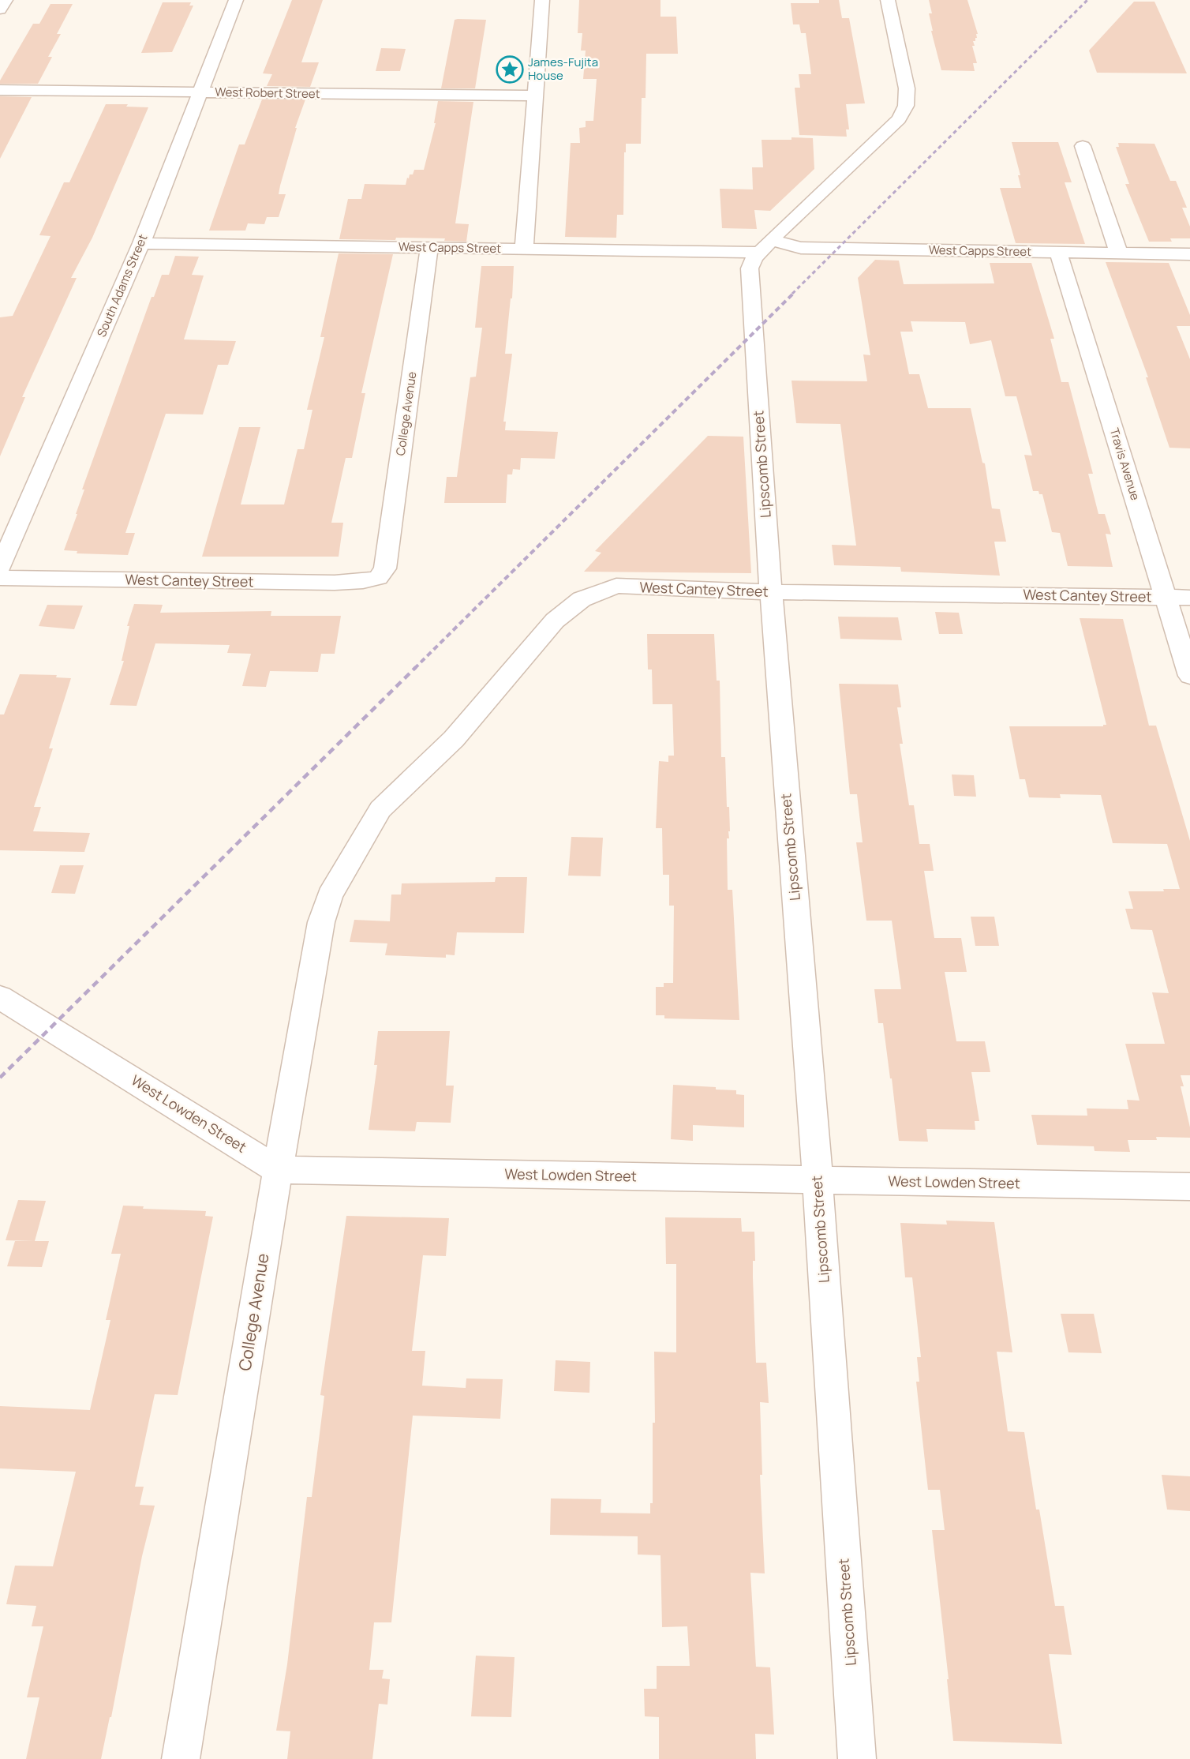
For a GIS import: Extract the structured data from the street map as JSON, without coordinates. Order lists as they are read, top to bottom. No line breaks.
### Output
{"streets":{"street":["West Robert Street","West Capps Street","South Adams Street","College Avenue","Lipscomb Street","Travis Avenue","West Cantey Street","West Lowden Street"]},"crossings":[["West Robert Street","South Adams Street"],["West Capps Street","South Adams Street"],["West Capps Street","College Avenue"],["West Capps Street","Lipscomb Street"],["West Capps Street","Travis Avenue"],["College Avenue","West Cantey Street"],["College Avenue","West Lowden Street"],["Lipscomb Street","West Cantey Street"],["Lipscomb Street","West Lowden Street"],["Travis Avenue","West Cantey Street"]],"places":{"place":["James-Fujita House"]}}
